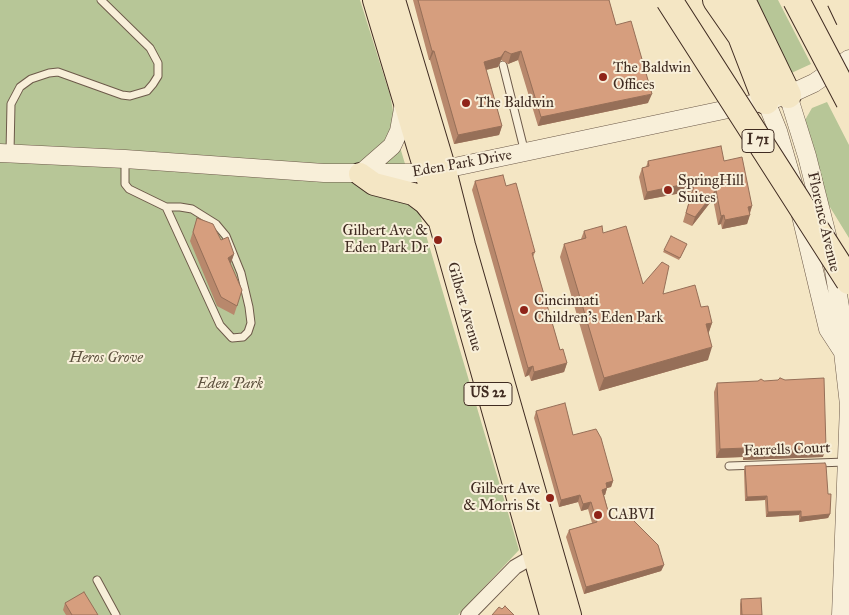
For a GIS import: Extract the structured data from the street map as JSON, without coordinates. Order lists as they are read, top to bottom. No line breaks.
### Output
{"streets":{"highway":["I 71"],"main road":["Gilbert Avenue","US 22"],"street":["Eden Park Drive","Florence Avenue"],"lane":["Farrells Court"]},"crossings":[["Eden Park Drive","Florence Avenue"],["Eden Park Drive","Gilbert Avenue"],["Florence Avenue","Farrells Court"]],"parks":["Heros Grove","Eden Park"],"places":["The Baldwin Offices","The Baldwin","SpringHill Suites","Gilbert Ave & Eden Park Dr","Cincinnati Children's Eden Park","Gilbert Ave & Morris St","CABVI"]}
